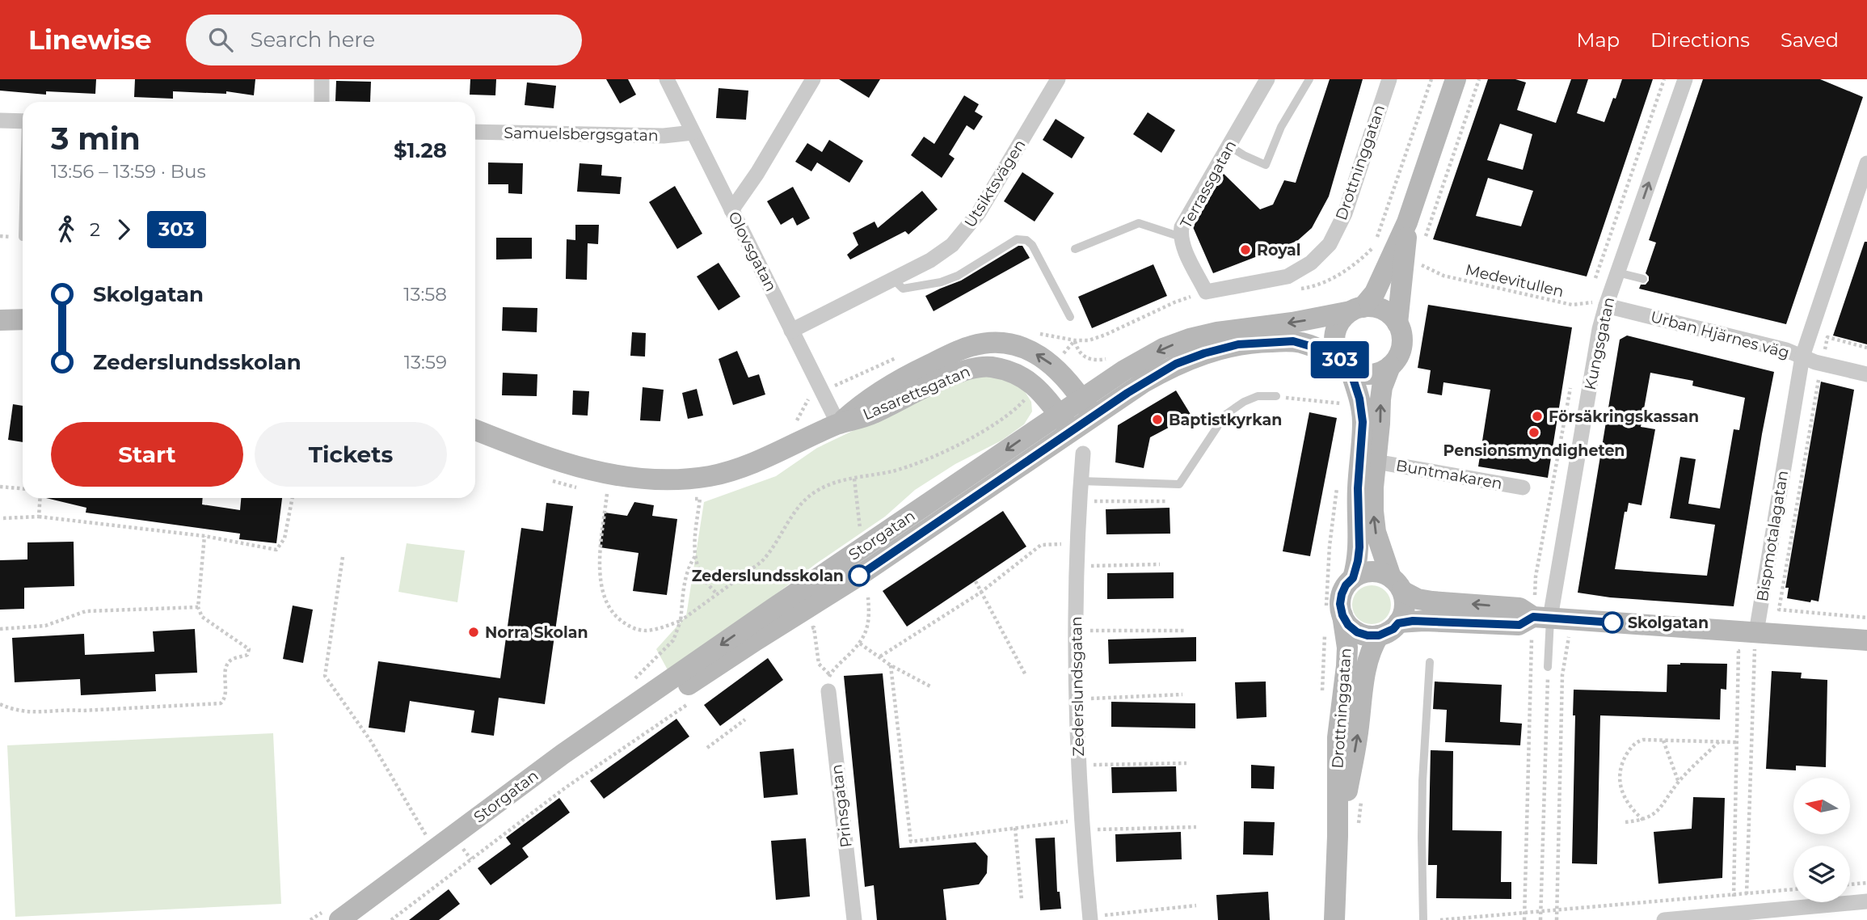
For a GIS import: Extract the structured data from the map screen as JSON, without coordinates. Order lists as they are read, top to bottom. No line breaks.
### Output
{"streets":{"main road":["Drottninggatan","Lasarettsgatan","Storgatan"],"street":["Samuelsbergsgatan","Utsiktsvägen","Terrassgatan","Olovsgatan","Urban Hjärnes väg","Kungsgatan","Buntmakaren","Bispmotalagatan","Zederslundsgatan","Prinsgatan"],"path":["Medevitullen"]},"crossings":[["Samuelsbergsgatan","Olovsgatan"],["Drottninggatan","Terrassgatan"],["Utsiktsvägen","Olovsgatan"],["Olovsgatan","Lasarettsgatan"],["Medevitullen","Urban Hjärnes väg"],["Medevitullen","Kungsgatan"],["Urban Hjärnes väg","Kungsgatan"],["Urban Hjärnes väg","Bispmotalagatan"],["Lasarettsgatan","Storgatan"]],"one_way":["Kungsgatan"],"places":["Royal","Försäkringskassan","Baptistkyrkan","Pensionsmyndigheten","Zederslundsskolan","Skolgatan","Norra Skolan"],"lines":["bus line 303"],"north":"left","page":{"header":"Linewise","search":"Search here","nav":["Map","Directions","Saved"],"on_map":"303","heading":["3 min","13:56 – 13:59 · Bus","$1.28"],"legs":["2","303"],"list":[{"name":"Skolgatan","value":"13:58"},{"name":"Zederslundsskolan","value":"13:59"}],"buttons":["Start","Tickets"]}}
